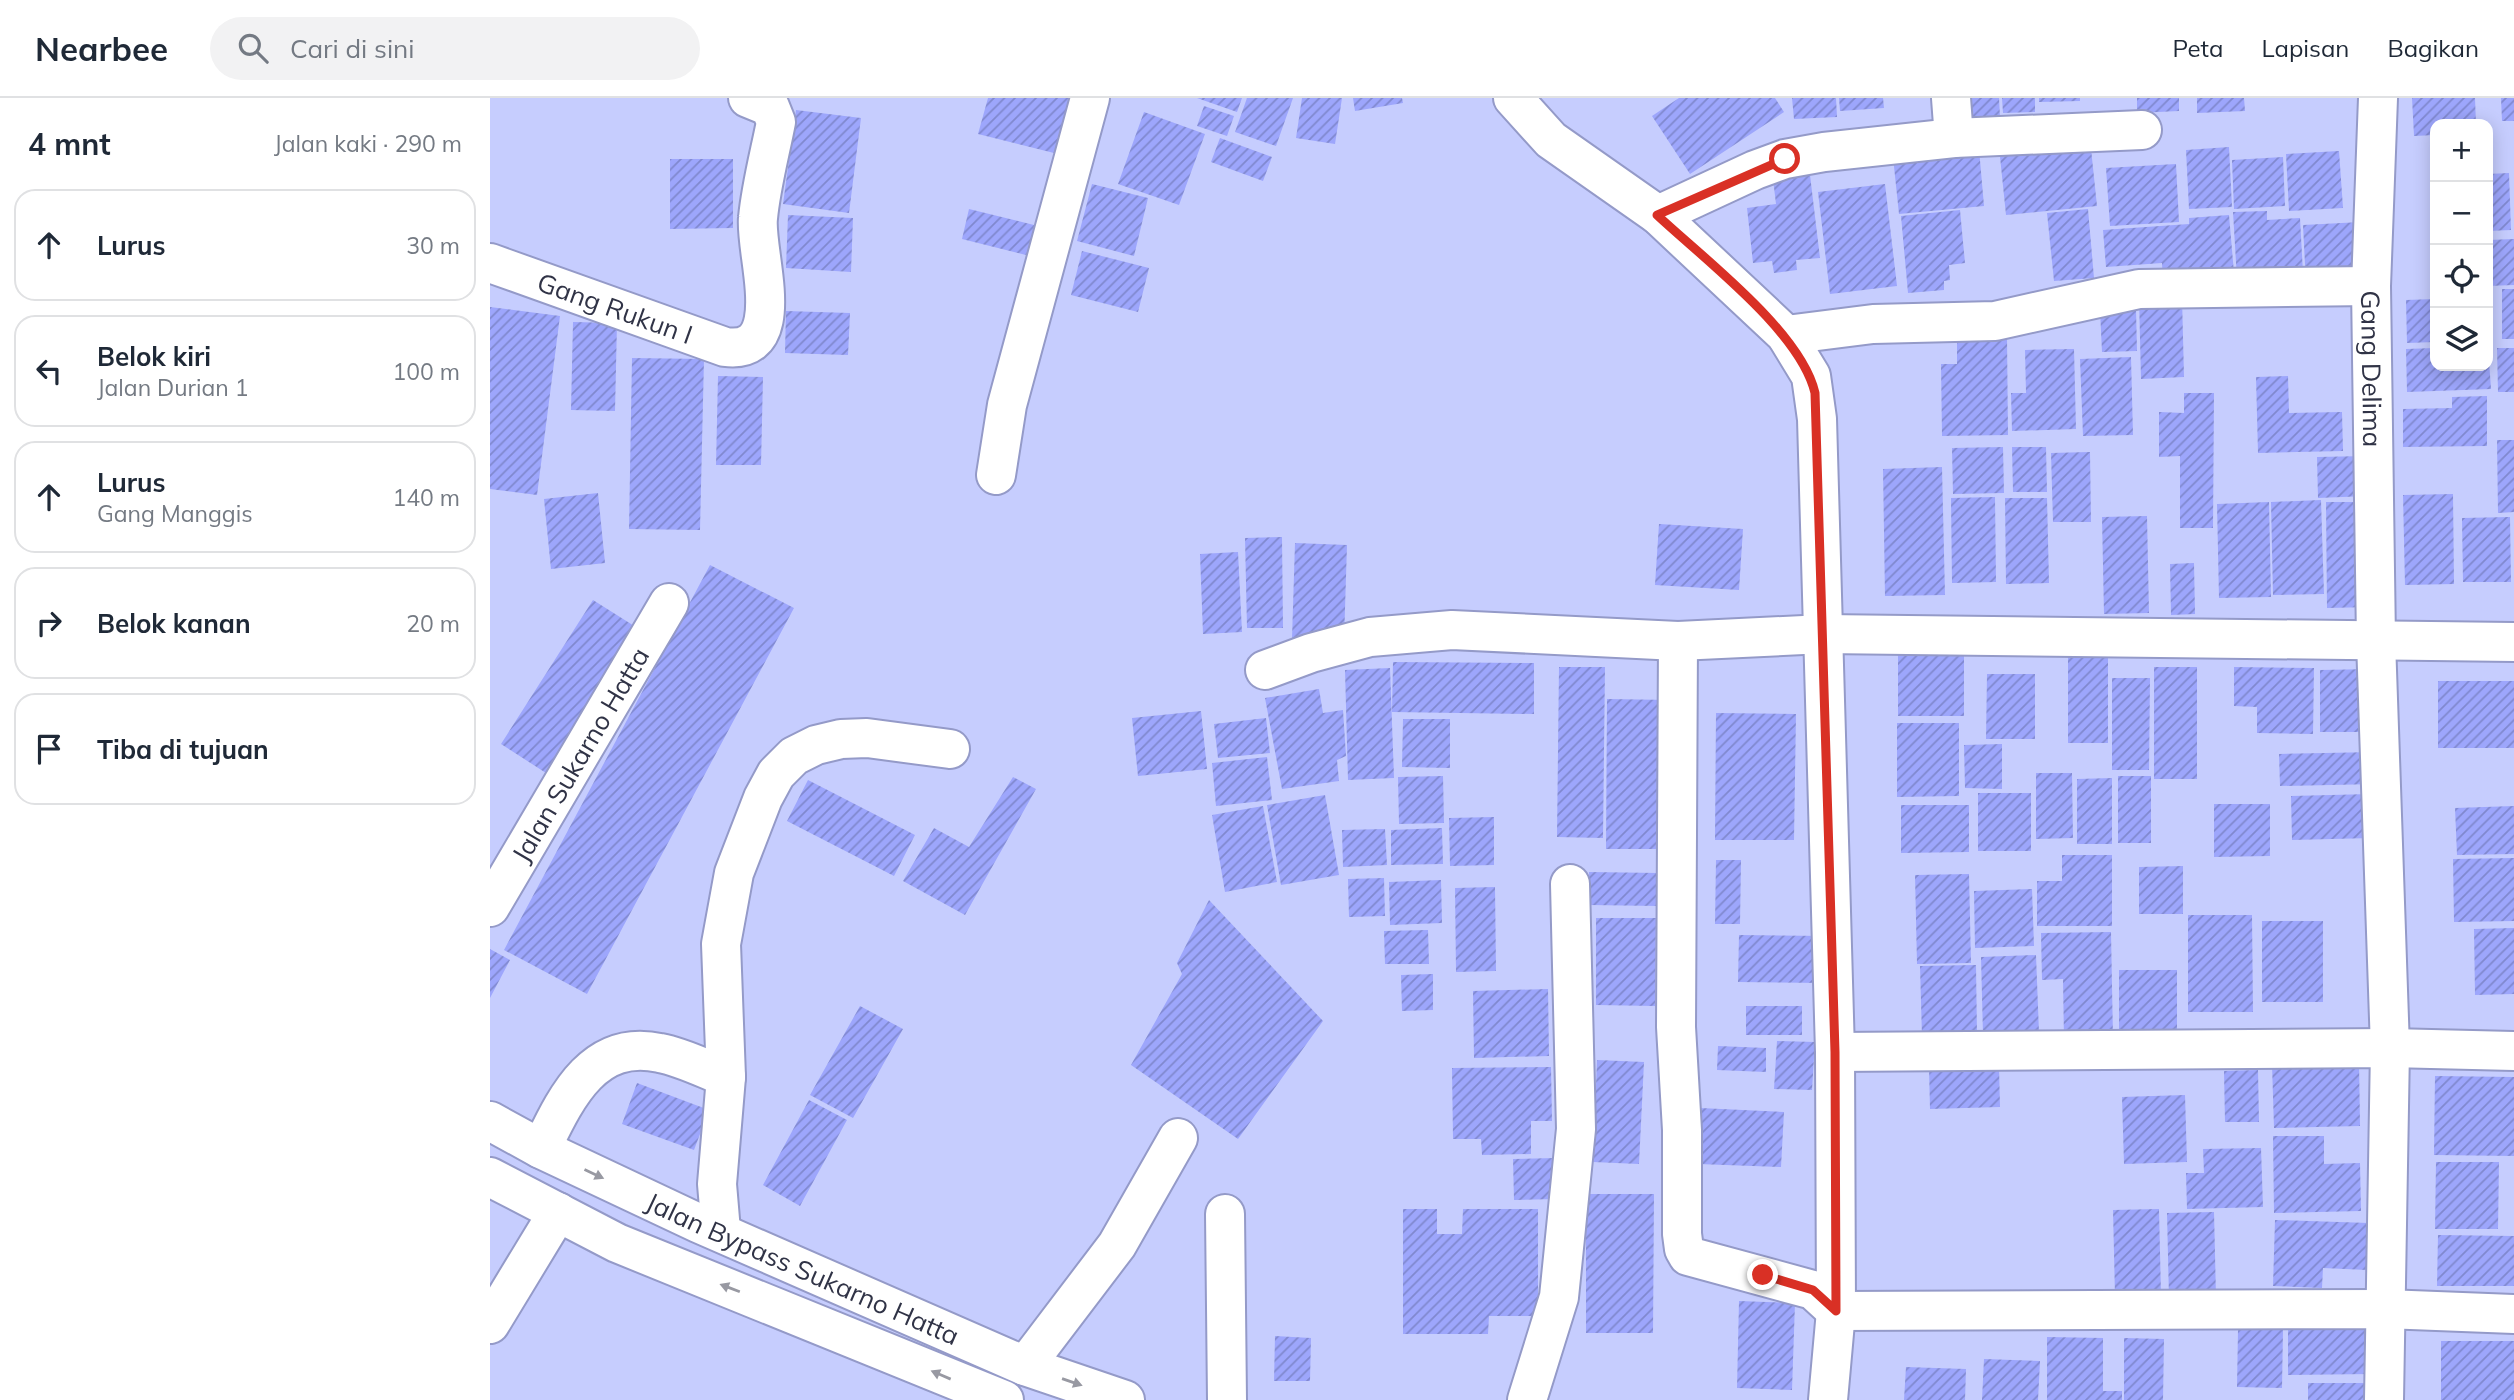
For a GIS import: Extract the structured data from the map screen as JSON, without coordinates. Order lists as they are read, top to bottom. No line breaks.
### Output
{"streets":{"main road":["Gang Rukun I","Gang Delima","Jalan Sukarno Hatta","Jalan Bypass Sukarno Hatta"]},"page":{"header":"Nearbee","search":"Cari di sini","nav":["Peta","Lapisan","Bagikan"],"heading":["4 mnt","Jalan kaki · 290 m"],"map_buttons":["+","−"],"list":[["Lurus","30 m"],["Belok kiri","Jalan Durian 1","100 m"],["Lurus","Gang Manggis","140 m"],["Belok kanan","20 m"],"Tiba di tujuan"]}}
